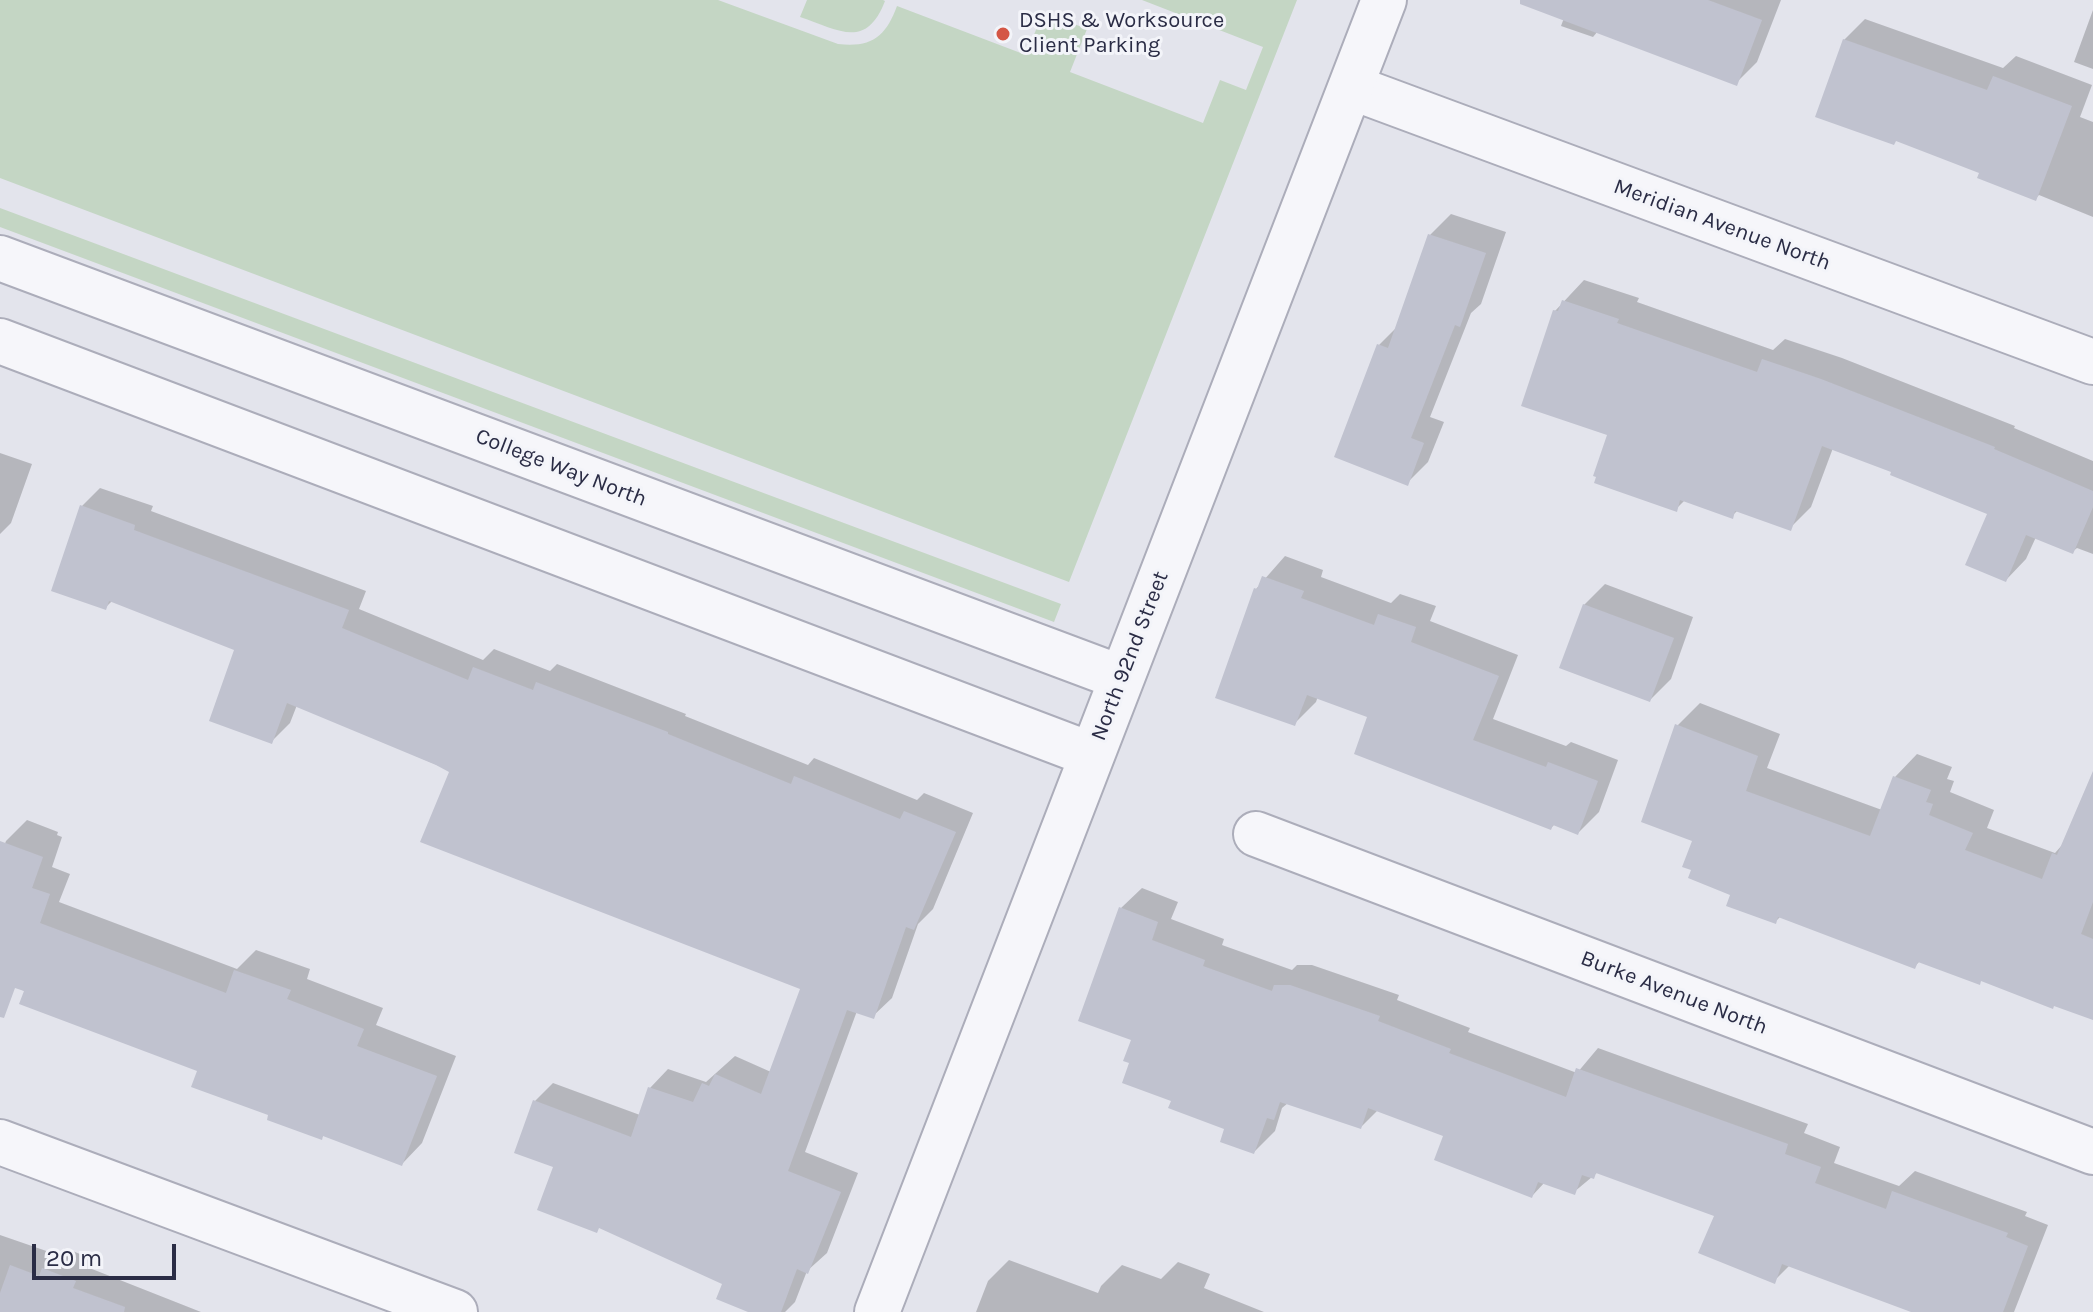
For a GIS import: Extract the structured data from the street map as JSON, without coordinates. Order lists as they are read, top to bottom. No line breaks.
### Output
{"streets":{"street":["Meridian Avenue North","College Way North","North 92nd Street","Burke Avenue North"]},"crossings":[["Meridian Avenue North","North 92nd Street"],["College Way North","North 92nd Street"]],"places":["DSHS & Worksource Client Parking"],"scale_bar":"20 m"}
